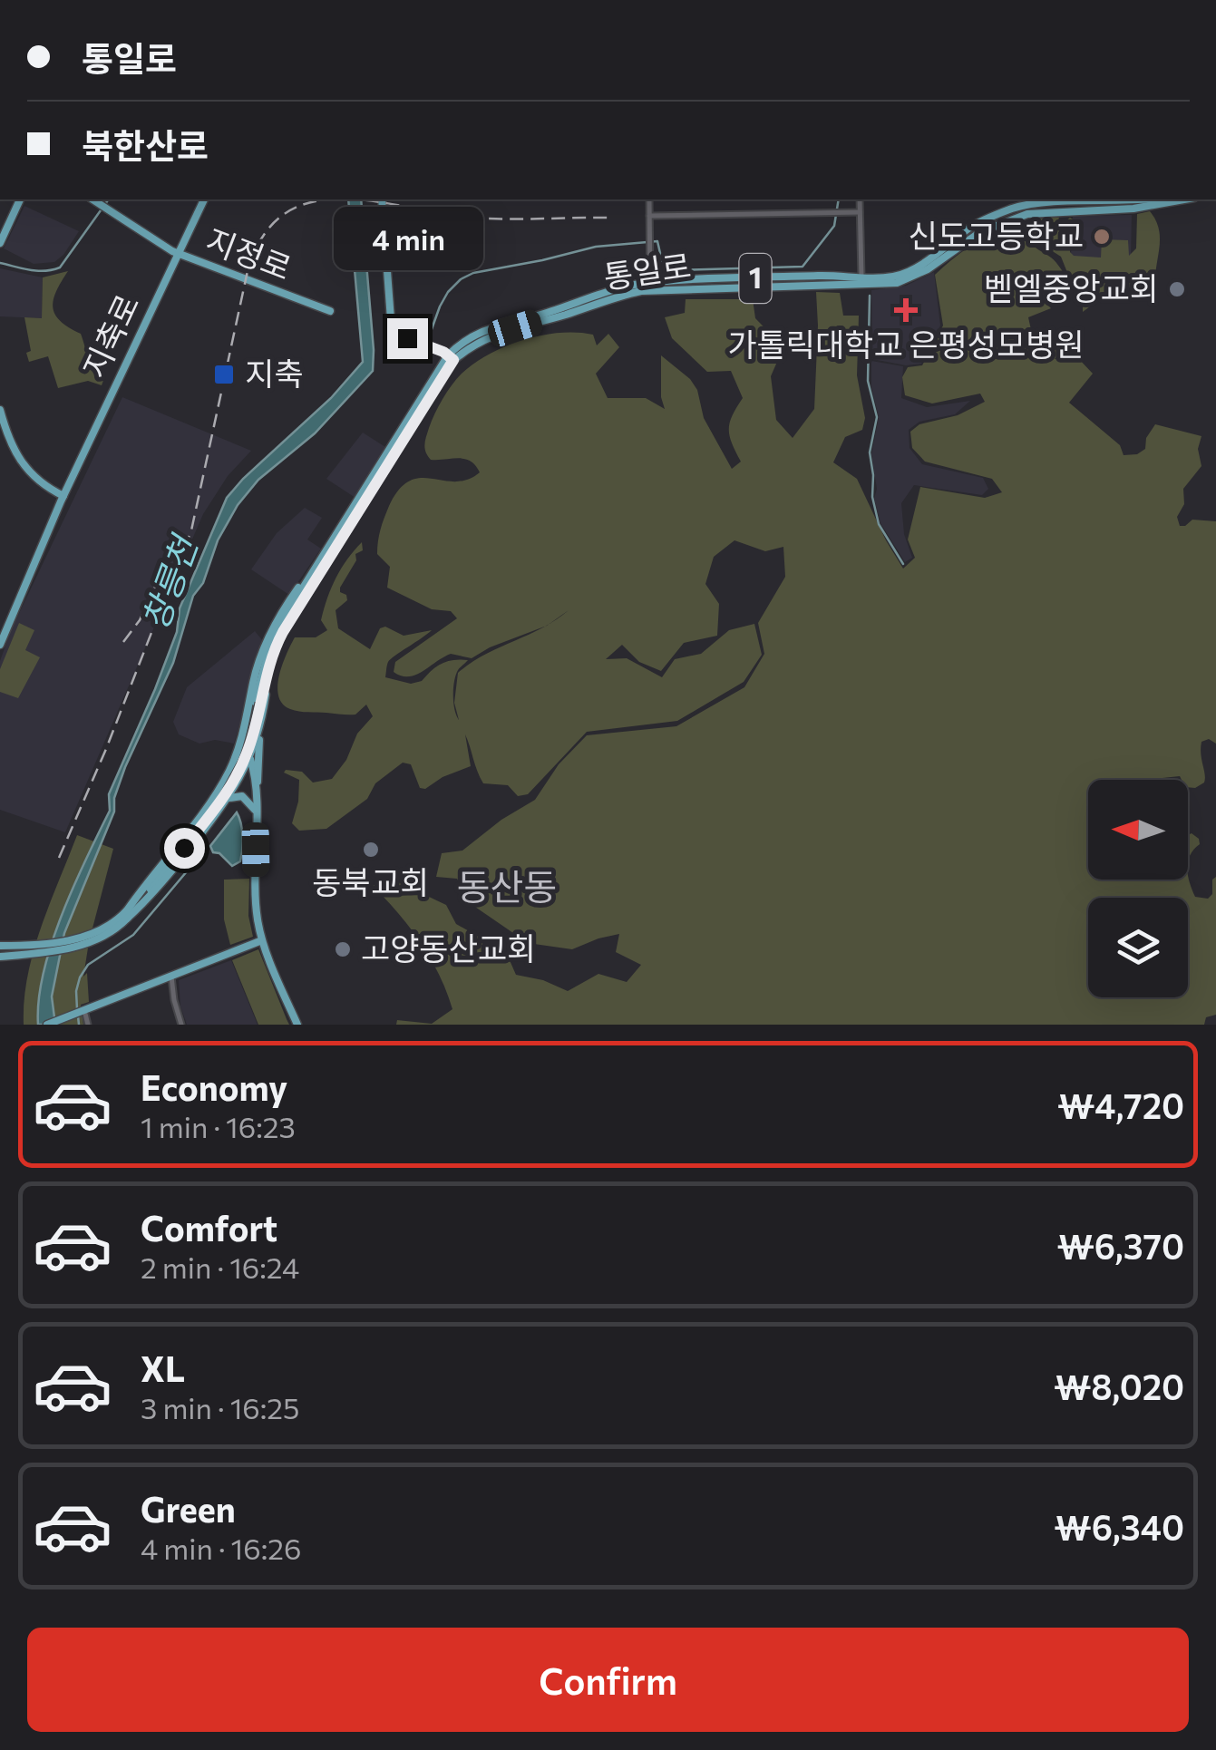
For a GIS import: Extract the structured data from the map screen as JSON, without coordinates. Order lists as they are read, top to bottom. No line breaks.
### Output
{"streets":{"main road":["지정로","통일로","1","지축로"]},"crossings":[["지정로","지축로"]],"districts":["동산동"],"water":["창릉천"],"places":{"other":["신도고등학교","벧엘중앙교회","동북교회","고양동산교회"],"health":["가톨릭대학교 은평성모병원"],"transit":["지축"]},"north":"left","page":{"banner":["통일로","북한산로"],"bubble":"4 min","list":[{"name":"Economy","note":"1 min · 16:23","value":"₩4,720"},{"name":"Comfort","note":"2 min · 16:24","value":"₩6,370"},{"name":"XL","note":"3 min · 16:25","value":"₩8,020"},{"name":"Green","note":"4 min · 16:26","value":"₩6,340"}],"buttons":"Confirm"}}
